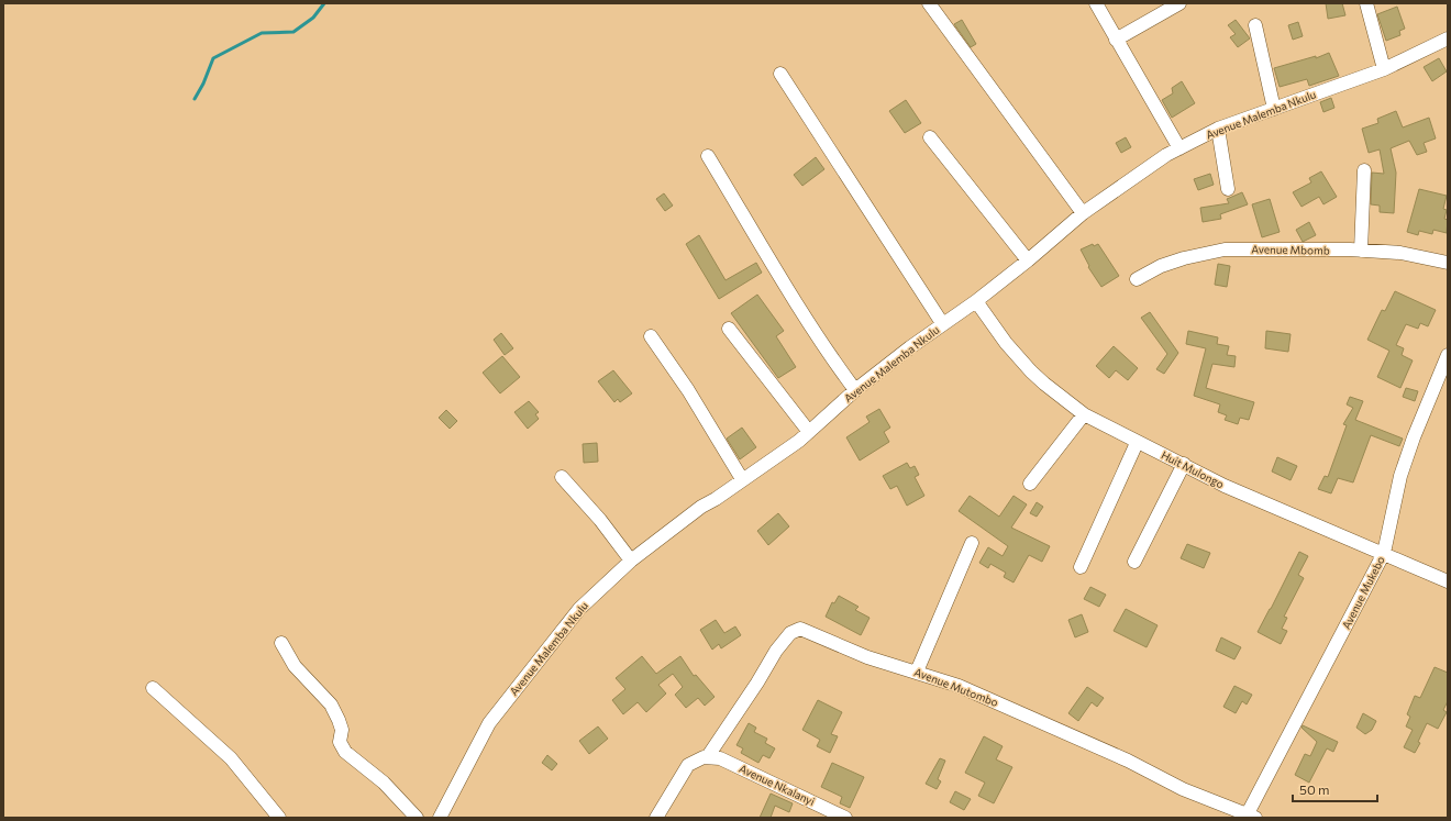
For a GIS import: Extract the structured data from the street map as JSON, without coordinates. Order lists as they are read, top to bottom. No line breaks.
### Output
{"streets":{"street":["Avenue Malemba Nkulu","Avenue Mbomb","Huit Mulongo","Avenue Mukebo","Avenue Mutombo","Avenue Nkalanyi"]},"crossings":[["Avenue Malemba Nkulu","Huit Mulongo"],["Huit Mulongo","Avenue Mukebo"],["Avenue Mukebo","Avenue Mutombo"],["Avenue Mutombo","Avenue Nkalanyi"]],"scale_bar":"50 m"}
